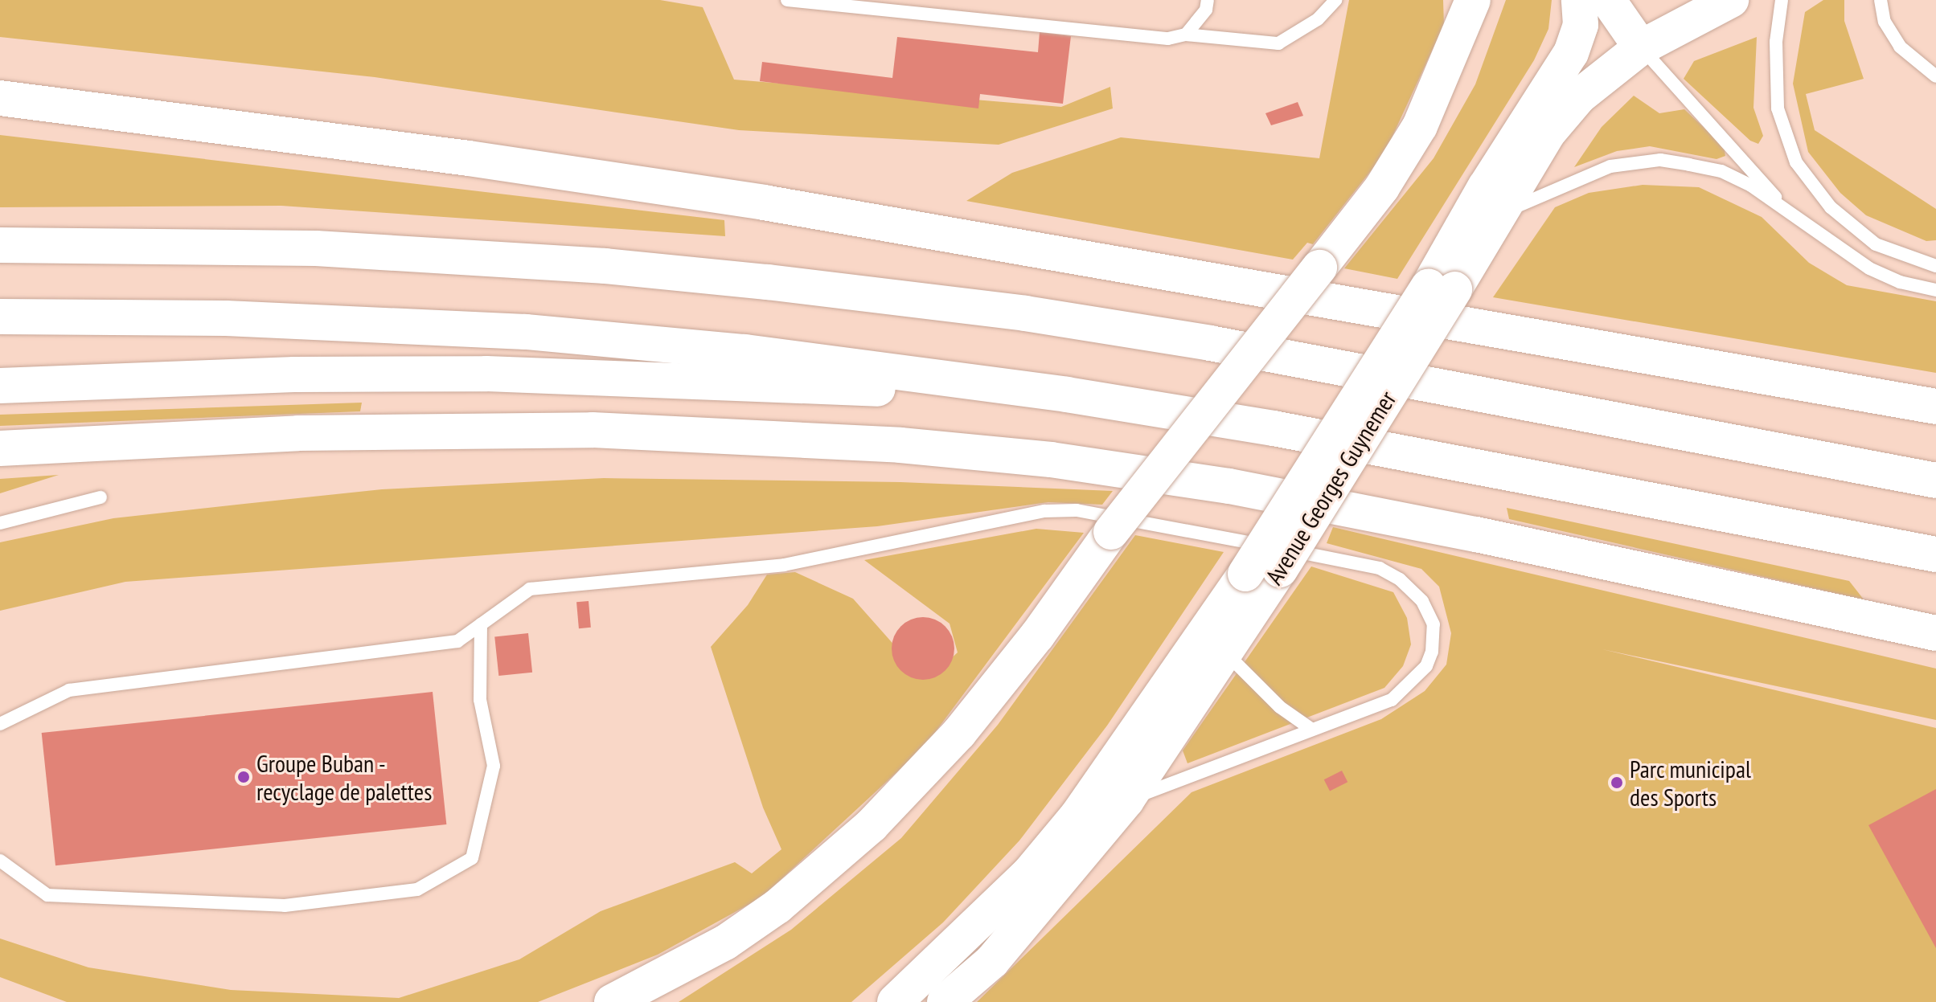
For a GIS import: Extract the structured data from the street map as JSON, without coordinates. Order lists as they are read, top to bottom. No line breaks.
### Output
{"streets":{"main road":["Avenue Georges Guynemer"]},"places":["Groupe Buban - recyclage de palettes","Parc municipal des Sports"]}
